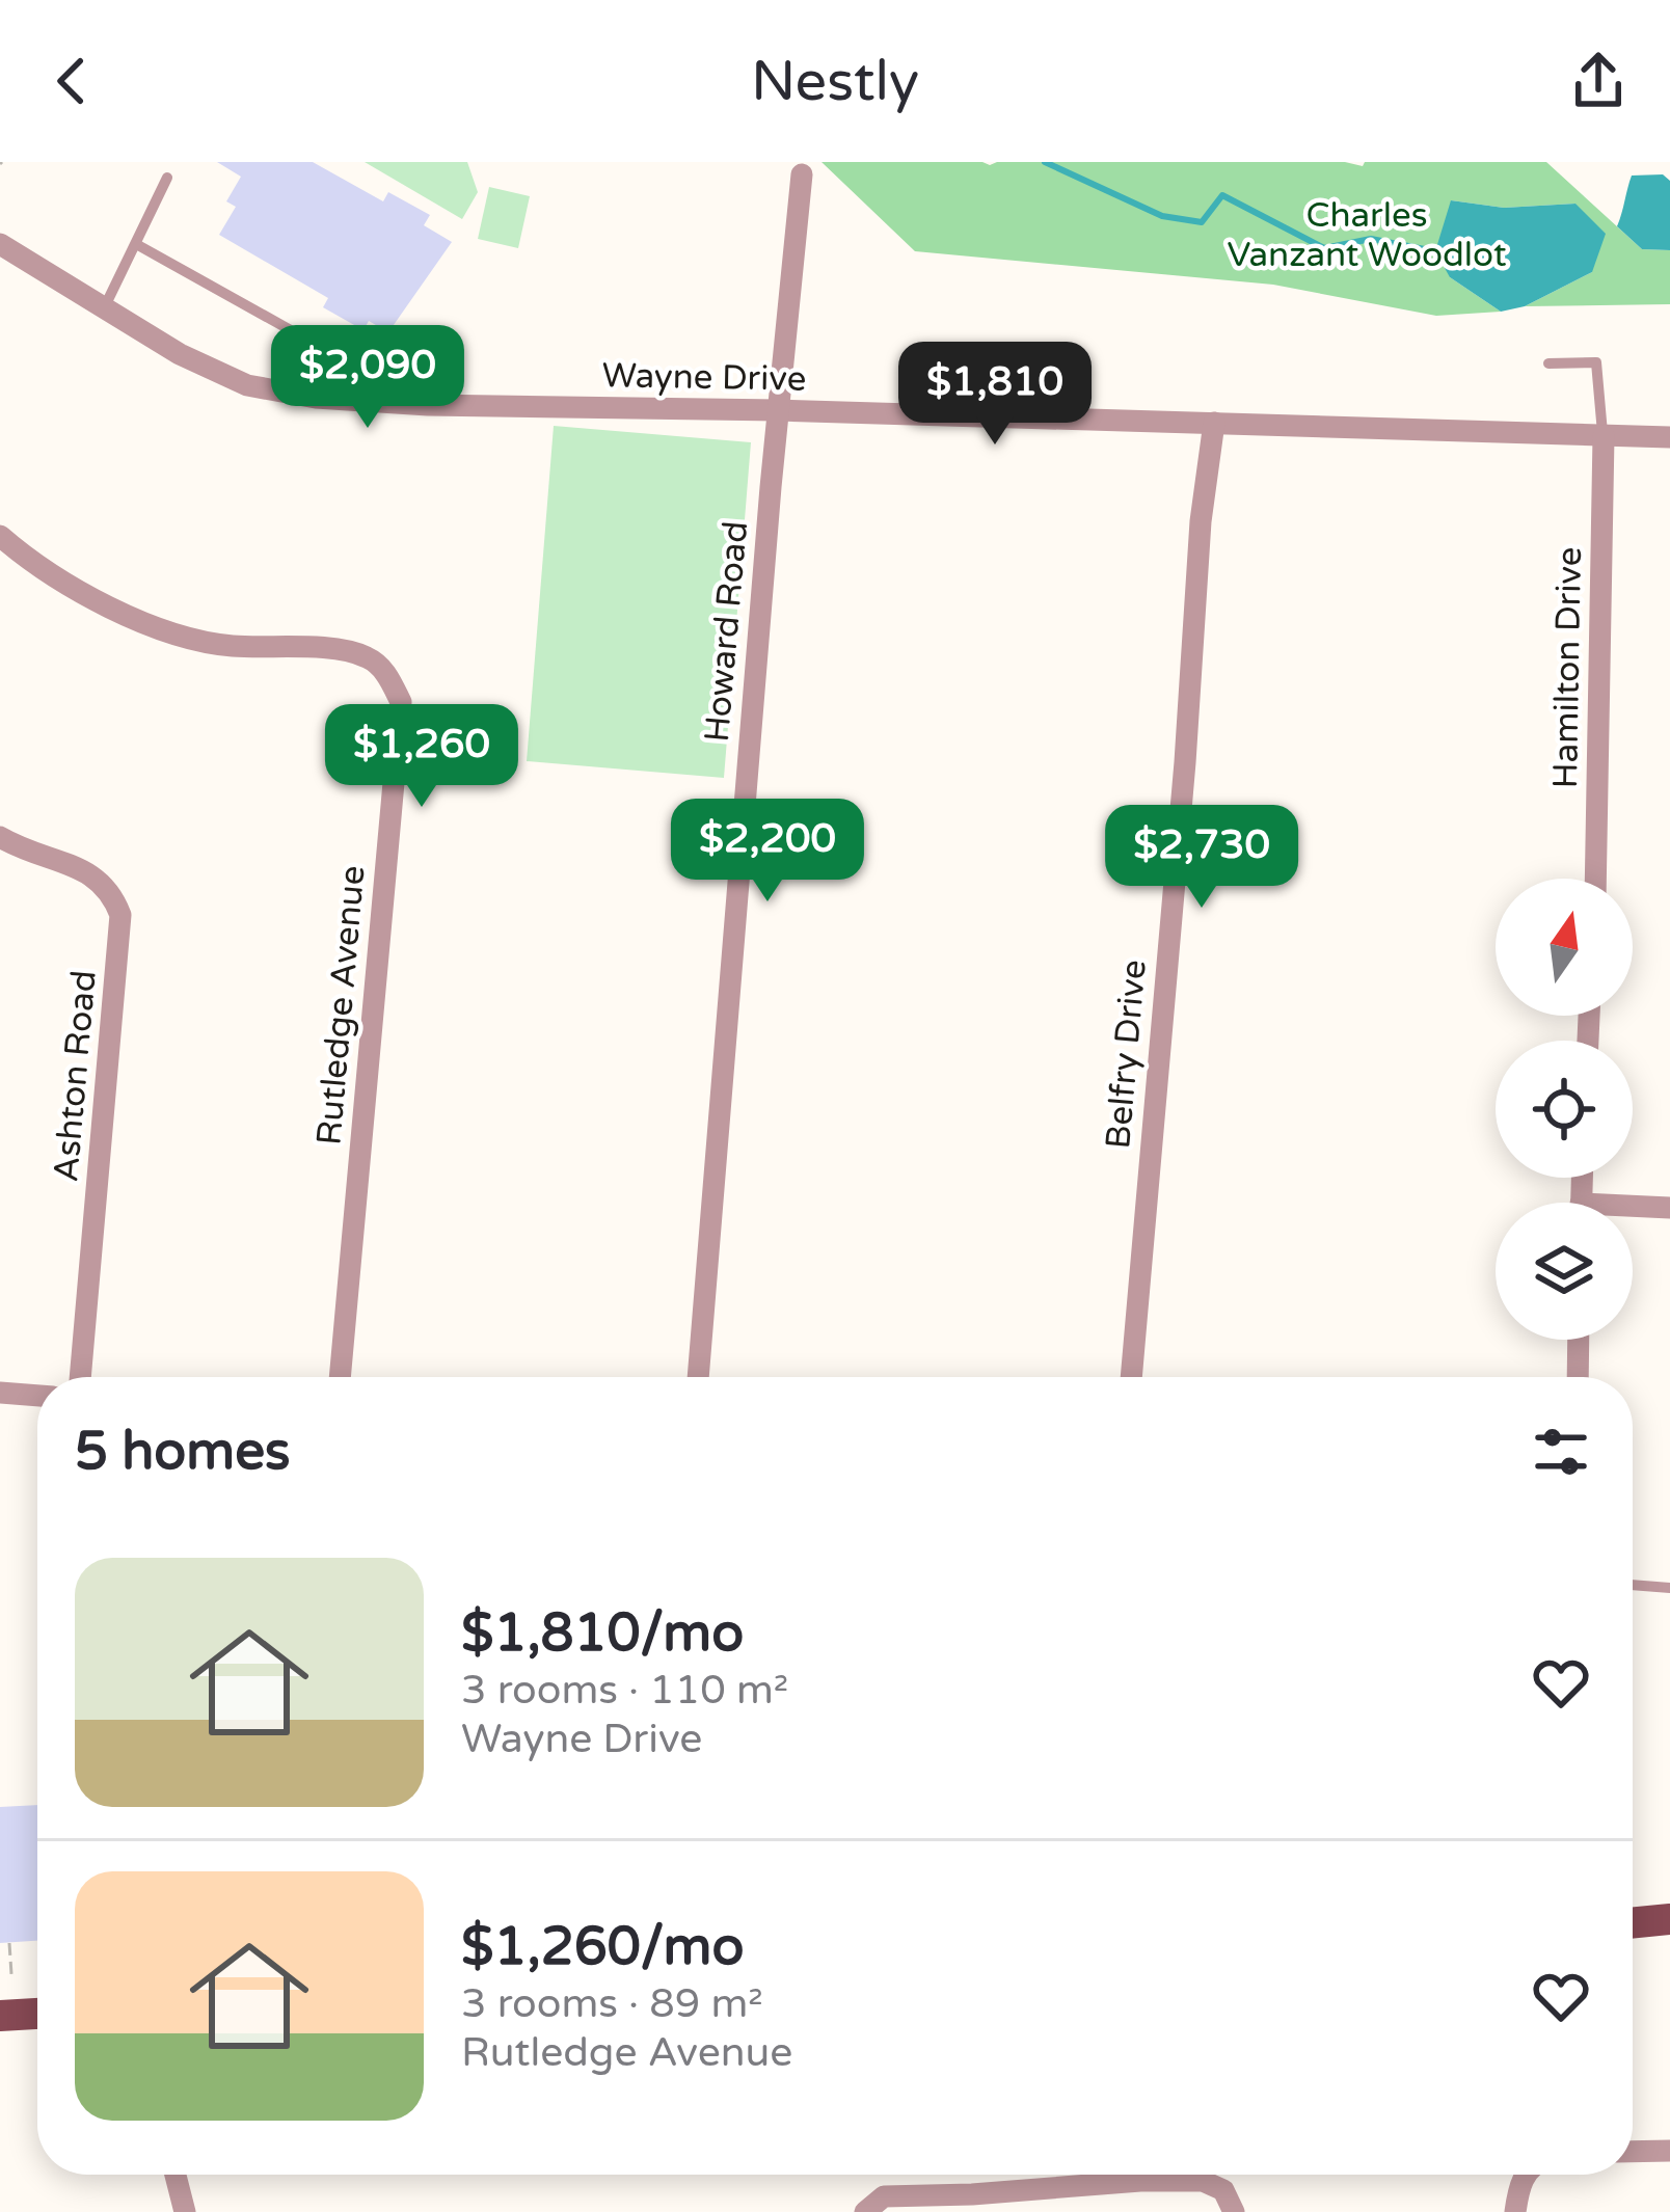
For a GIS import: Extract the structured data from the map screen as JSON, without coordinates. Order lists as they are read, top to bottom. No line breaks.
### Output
{"streets":{"street":["Wayne Drive","Howard Road","Hamilton Drive","Rutledge Avenue","Belfry Drive","Ashton Road"]},"crossings":[["Wayne Drive","Howard Road"],["Wayne Drive","Hamilton Drive"],["Wayne Drive","Belfry Drive"]],"parks":["Charles Vanzant Woodlot"],"north":"top","page":{"header":"Nestly","price":["$2,090","$1,810","$1,260","$2,200","$2,730"],"heading":"5 homes","list":[{"name":"$1,810/mo","note":"3 rooms · 110 m² · Wayne Drive"},{"name":"$1,260/mo","note":"3 rooms · 89 m² · Rutledge Avenue"}]}}
